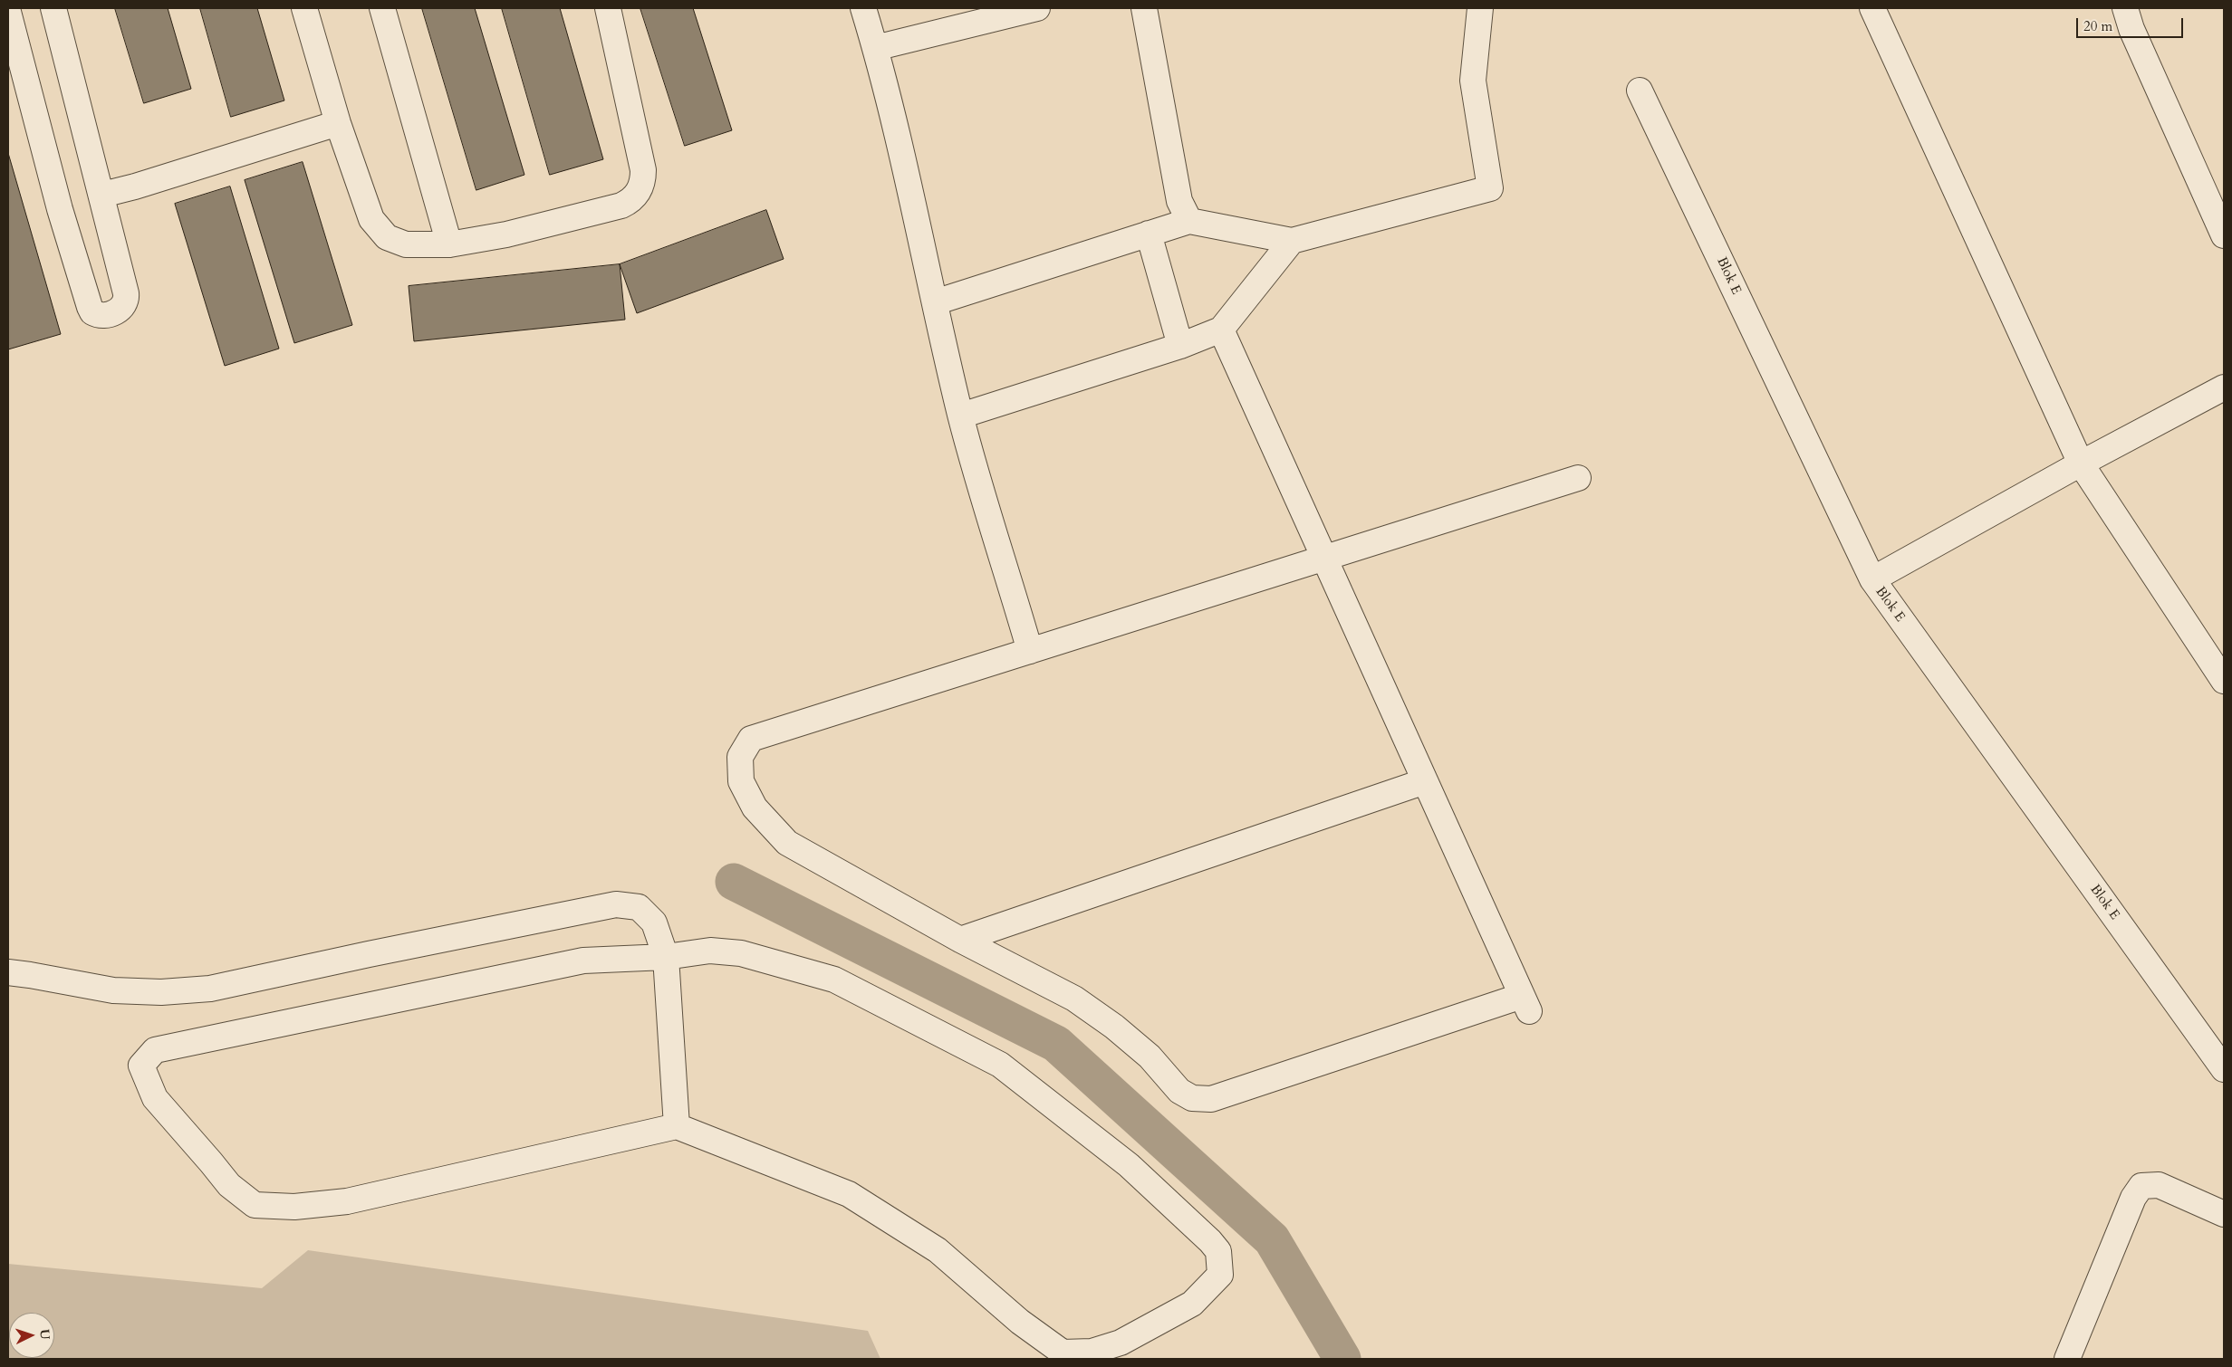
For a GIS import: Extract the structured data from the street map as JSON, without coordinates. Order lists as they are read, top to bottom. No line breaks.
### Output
{"streets":{"street":["Blok E"]},"scale_bar":"20 m","north":"right"}
